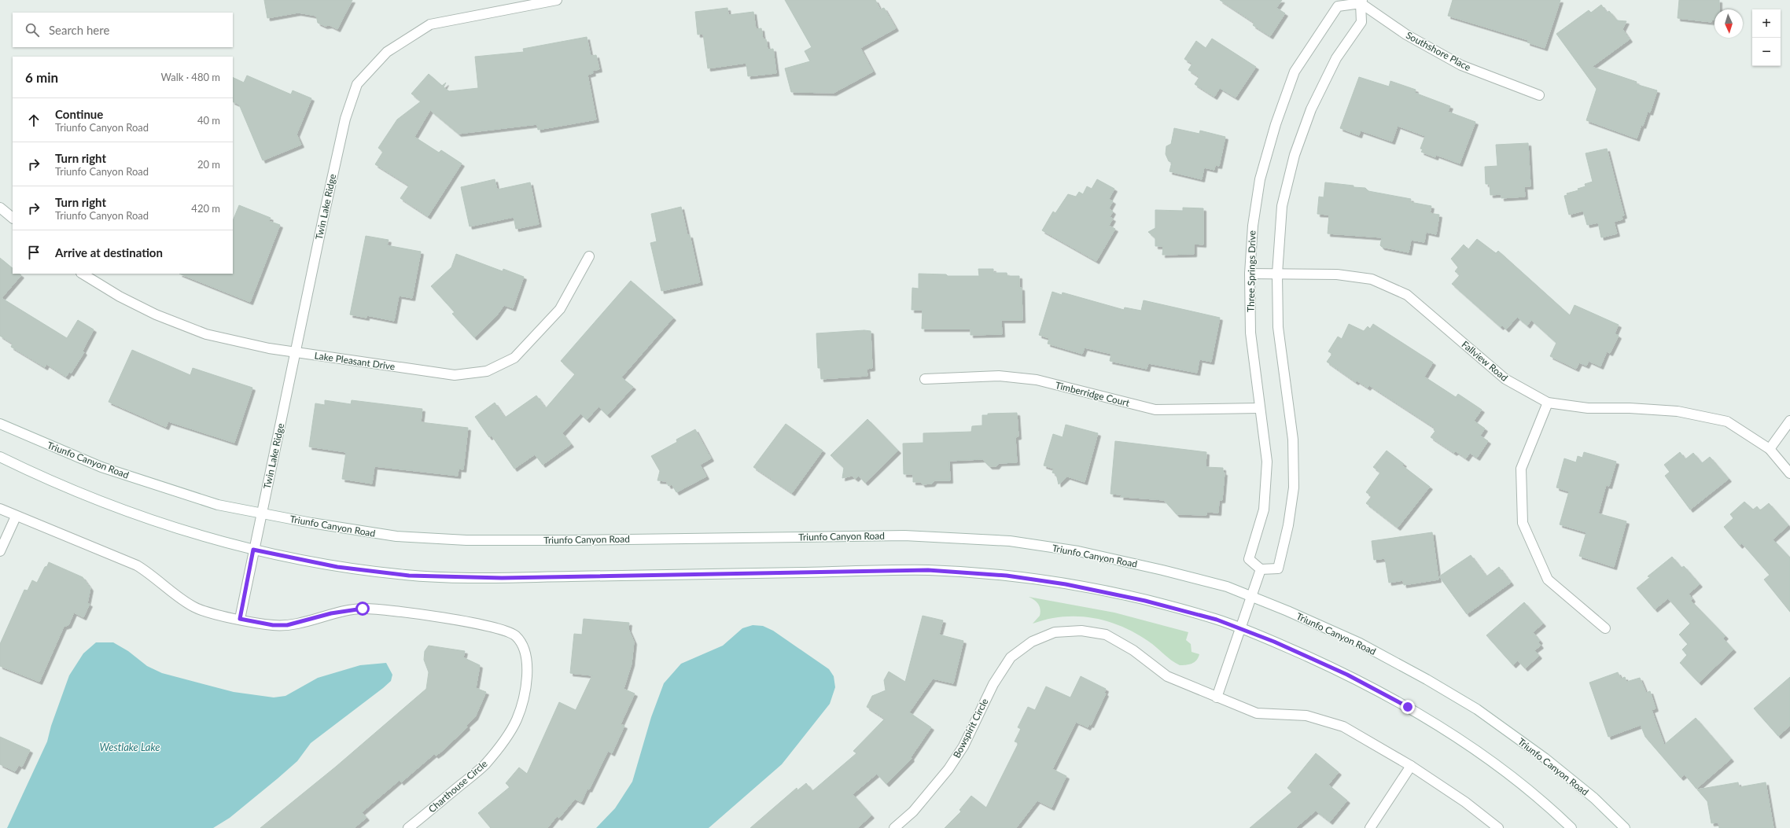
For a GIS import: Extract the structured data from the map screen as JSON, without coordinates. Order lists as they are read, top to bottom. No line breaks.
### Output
{"streets":{"street":["Southshore Place","Twin Lake Ridge","Three Springs Drive","Lake Pleasant Drive","Fallview Road","Timberridge Court","Triunfo Canyon Road","Bowspirit Circle","Charthouse Circle"]},"crossings":[["Southshore Place","Three Springs Drive"],["Twin Lake Ridge","Lake Pleasant Drive"],["Twin Lake Ridge","Triunfo Canyon Road"],["Three Springs Drive","Fallview Road"],["Three Springs Drive","Timberridge Court"]],"water":["Westlake Lake"],"north":"bottom","page":{"map_buttons":["+","−"],"search":"Search here","heading":["6 min","Walk · 480 m"],"list":[["Continue","Triunfo Canyon Road","40 m"],["Turn right","Triunfo Canyon Road","20 m"],["Turn right","Triunfo Canyon Road","420 m"],"Arrive at destination"]}}
